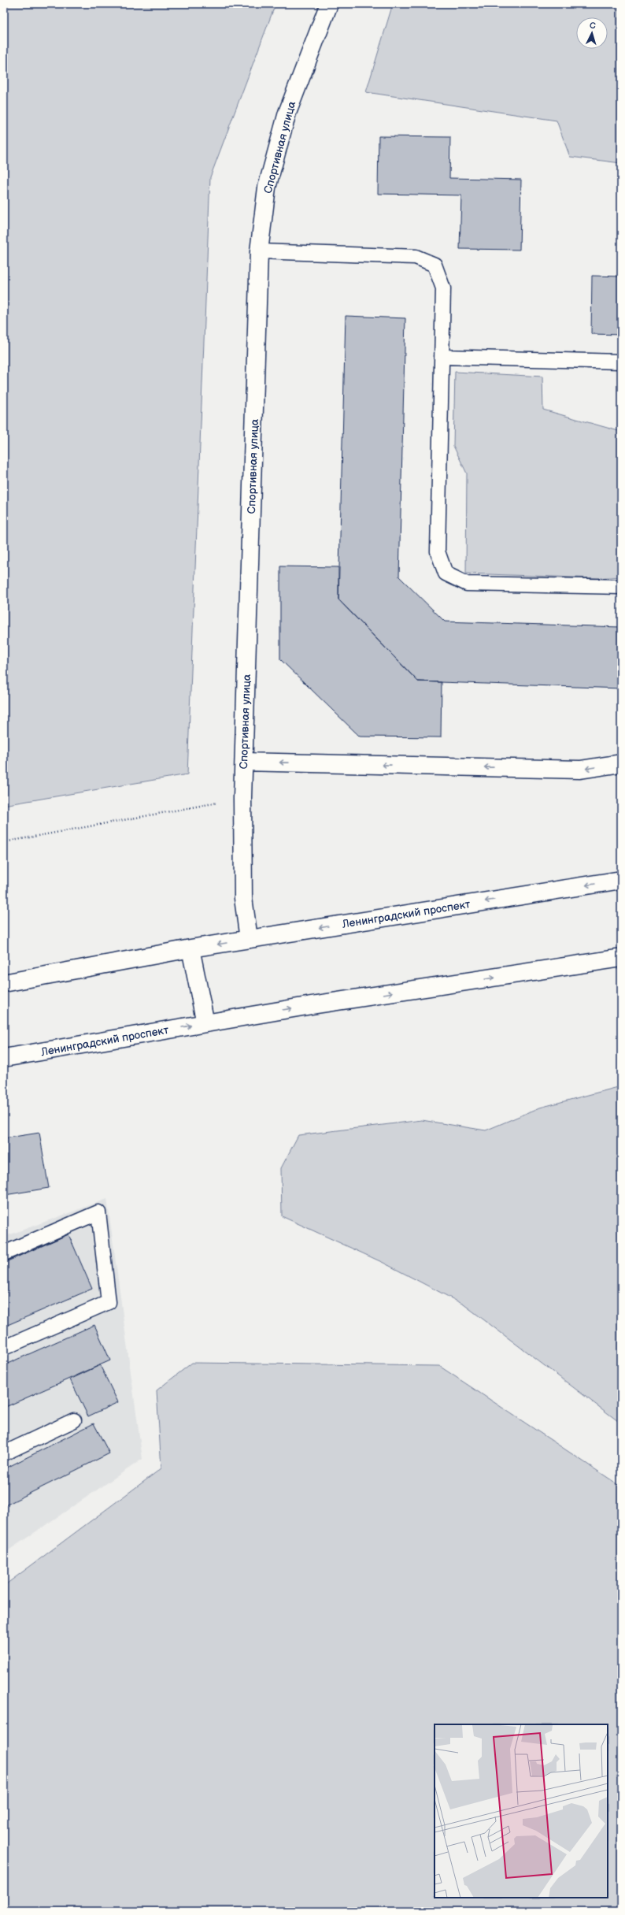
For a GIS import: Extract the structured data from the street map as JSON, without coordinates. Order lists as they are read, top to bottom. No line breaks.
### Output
{"streets":{"main road":["Спортивная улица","Ленинградский проспект"]},"crossings":[["Спортивная улица","Ленинградский проспект"]],"north":"top"}
